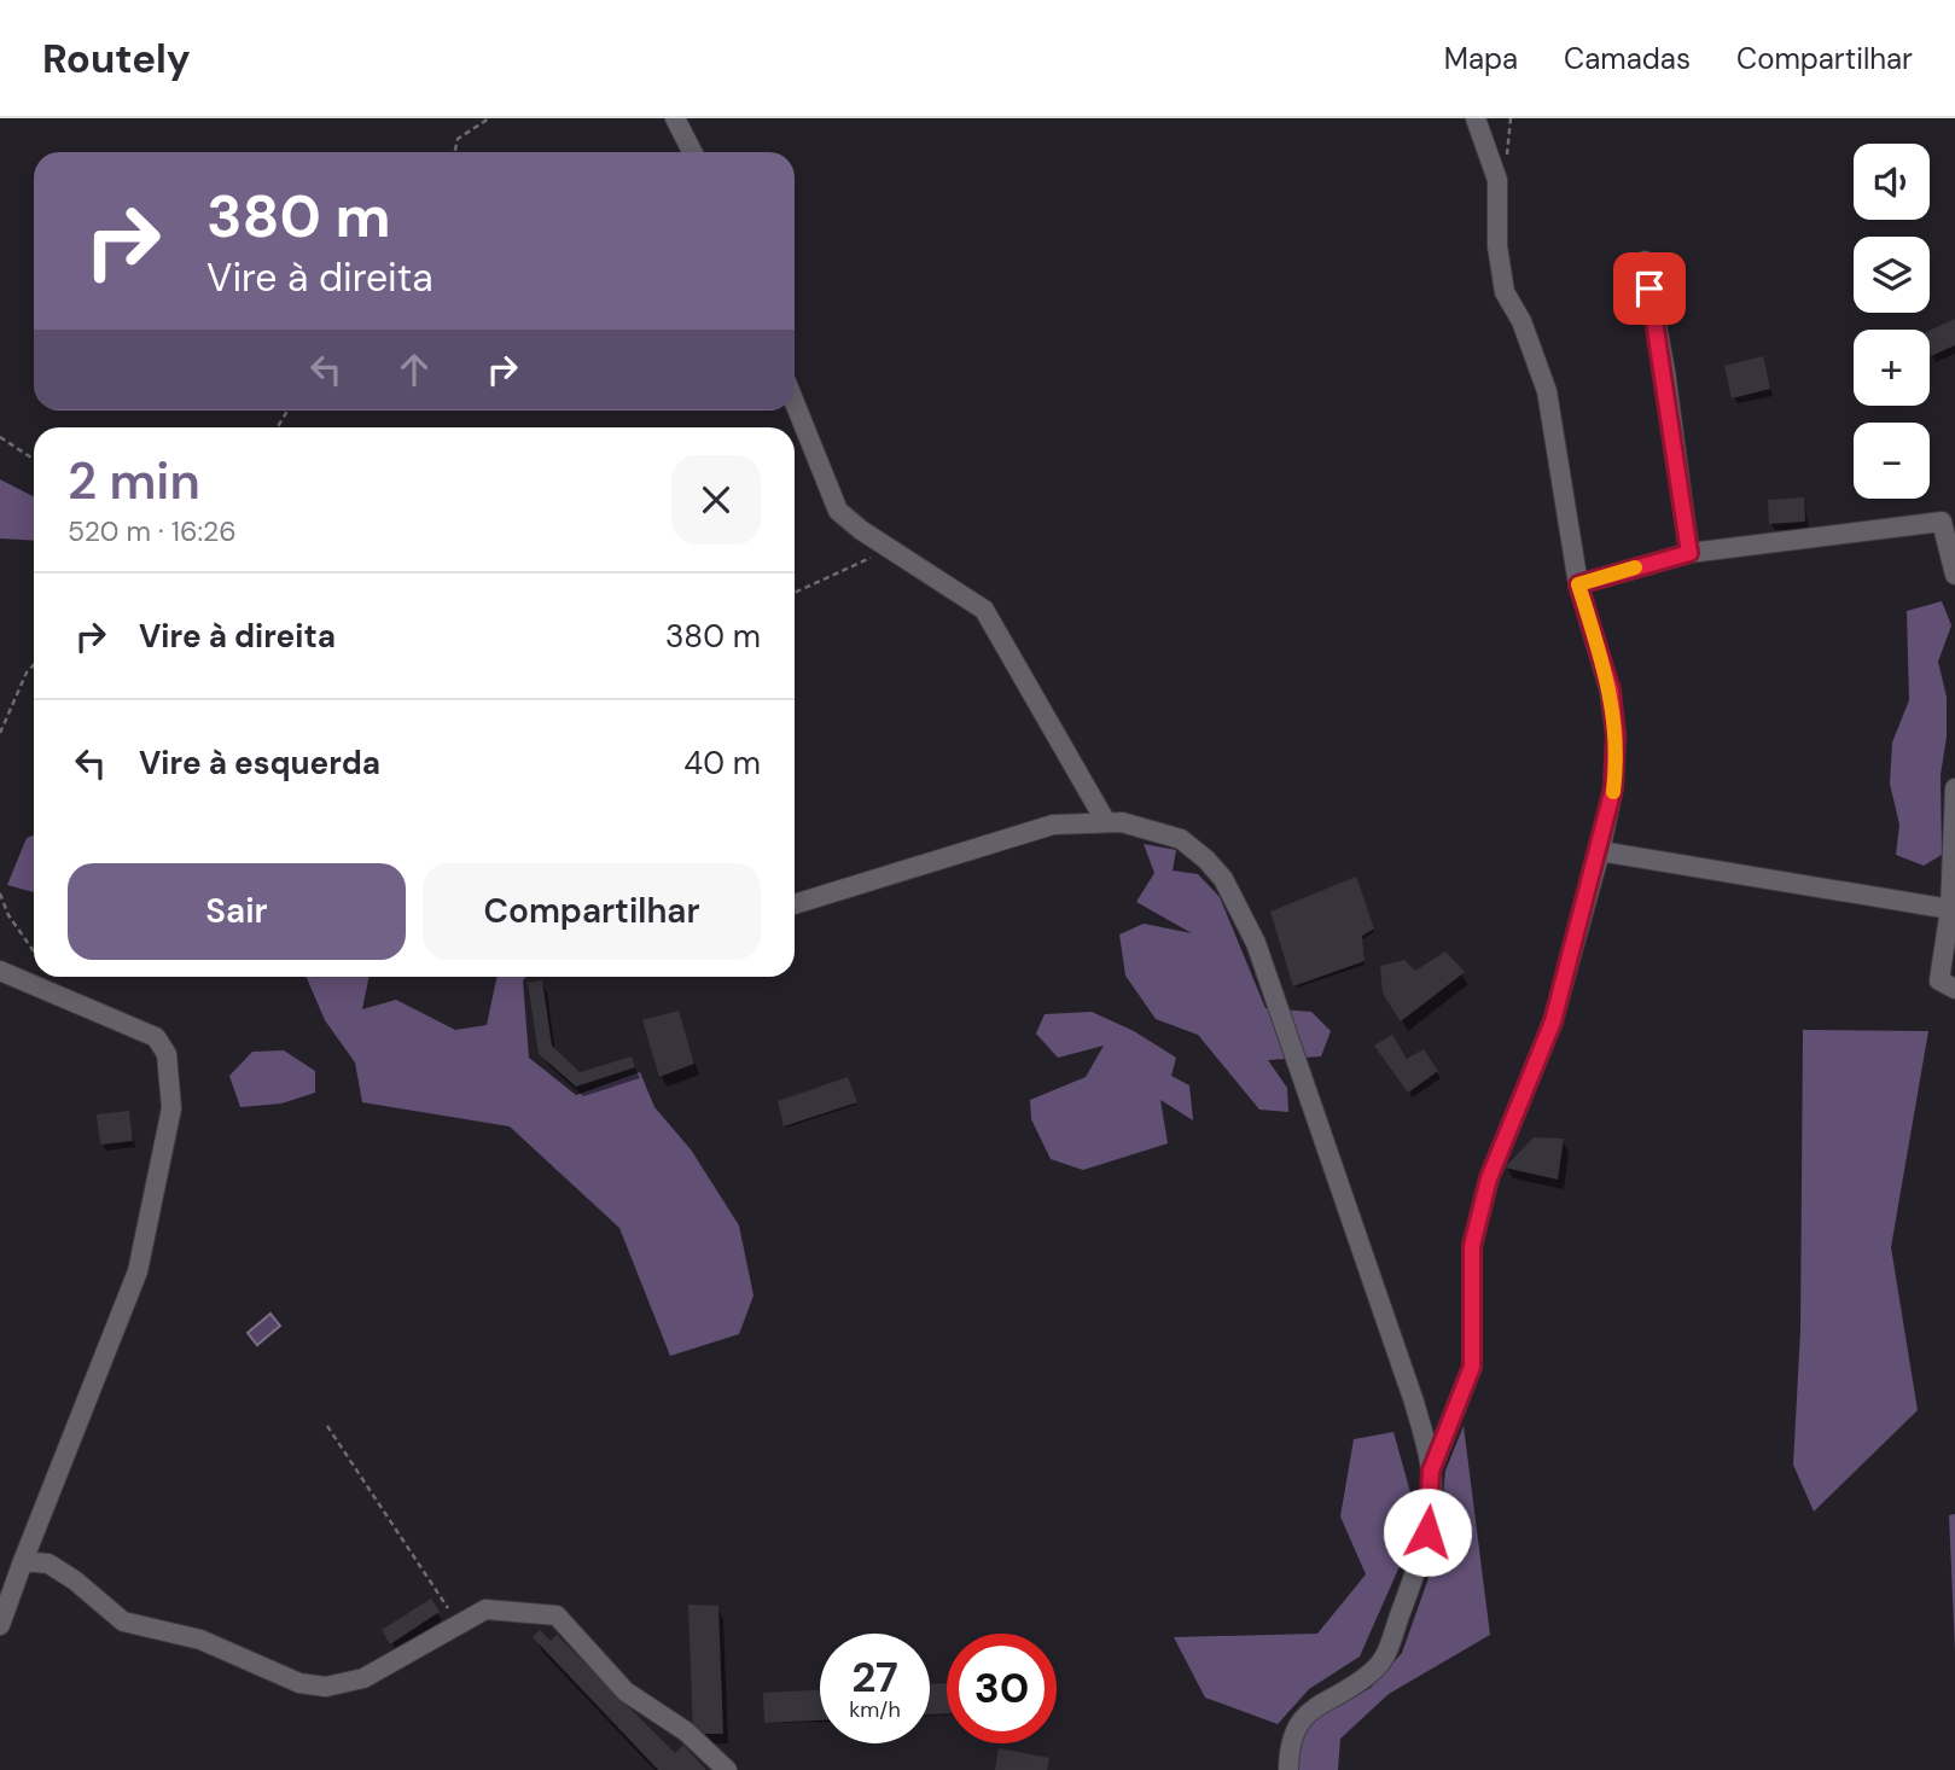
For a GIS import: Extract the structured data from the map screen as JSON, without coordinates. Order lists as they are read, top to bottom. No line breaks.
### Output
{"page":{"header":"Routely","nav":["Mapa","Camadas","Compartilhar"],"map_buttons":["+","−"],"turn":["380 m","Vire à direita"],"heading":["2 min","520 m · 16:26"],"list":[{"name":"Vire à direita","value":"380 m"},{"name":"Vire à esquerda","value":"40 m"}],"buttons":["Sair","Compartilhar"],"speed":"27 km/h","limit":"30"}}
